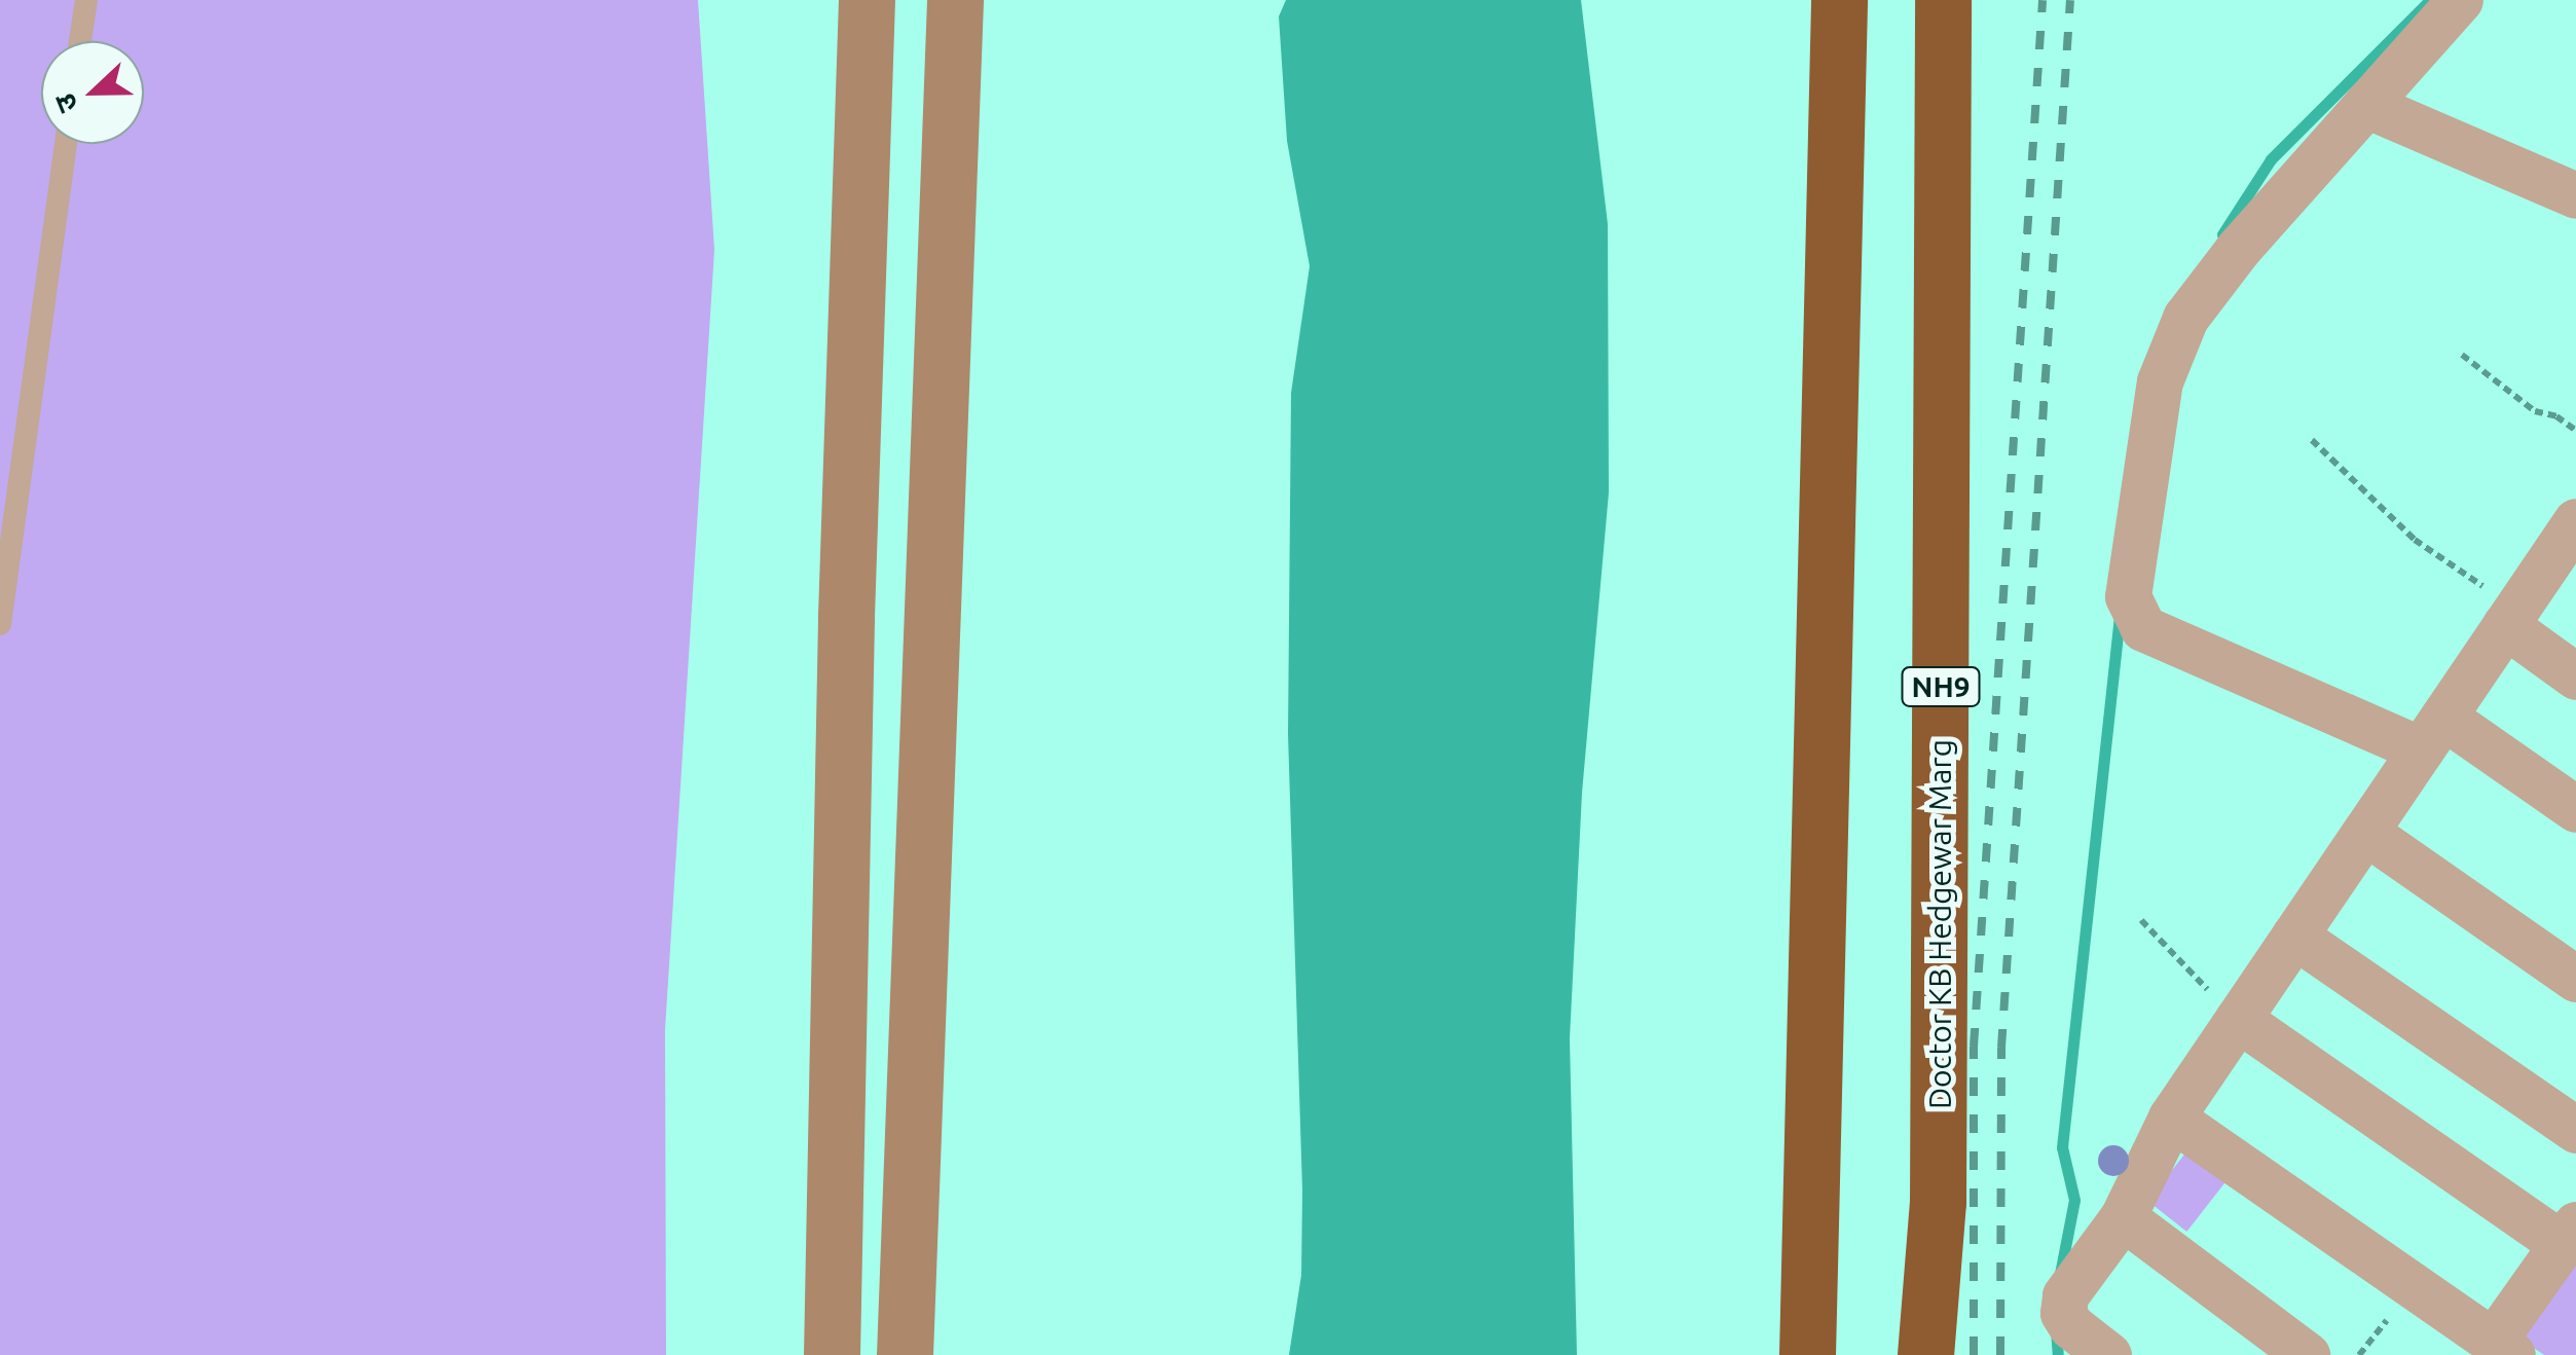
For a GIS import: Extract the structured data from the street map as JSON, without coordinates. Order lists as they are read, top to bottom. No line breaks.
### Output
{"streets":{"highway":["NH9","Doctor KB Hedgewar Marg"]},"north":"left"}
